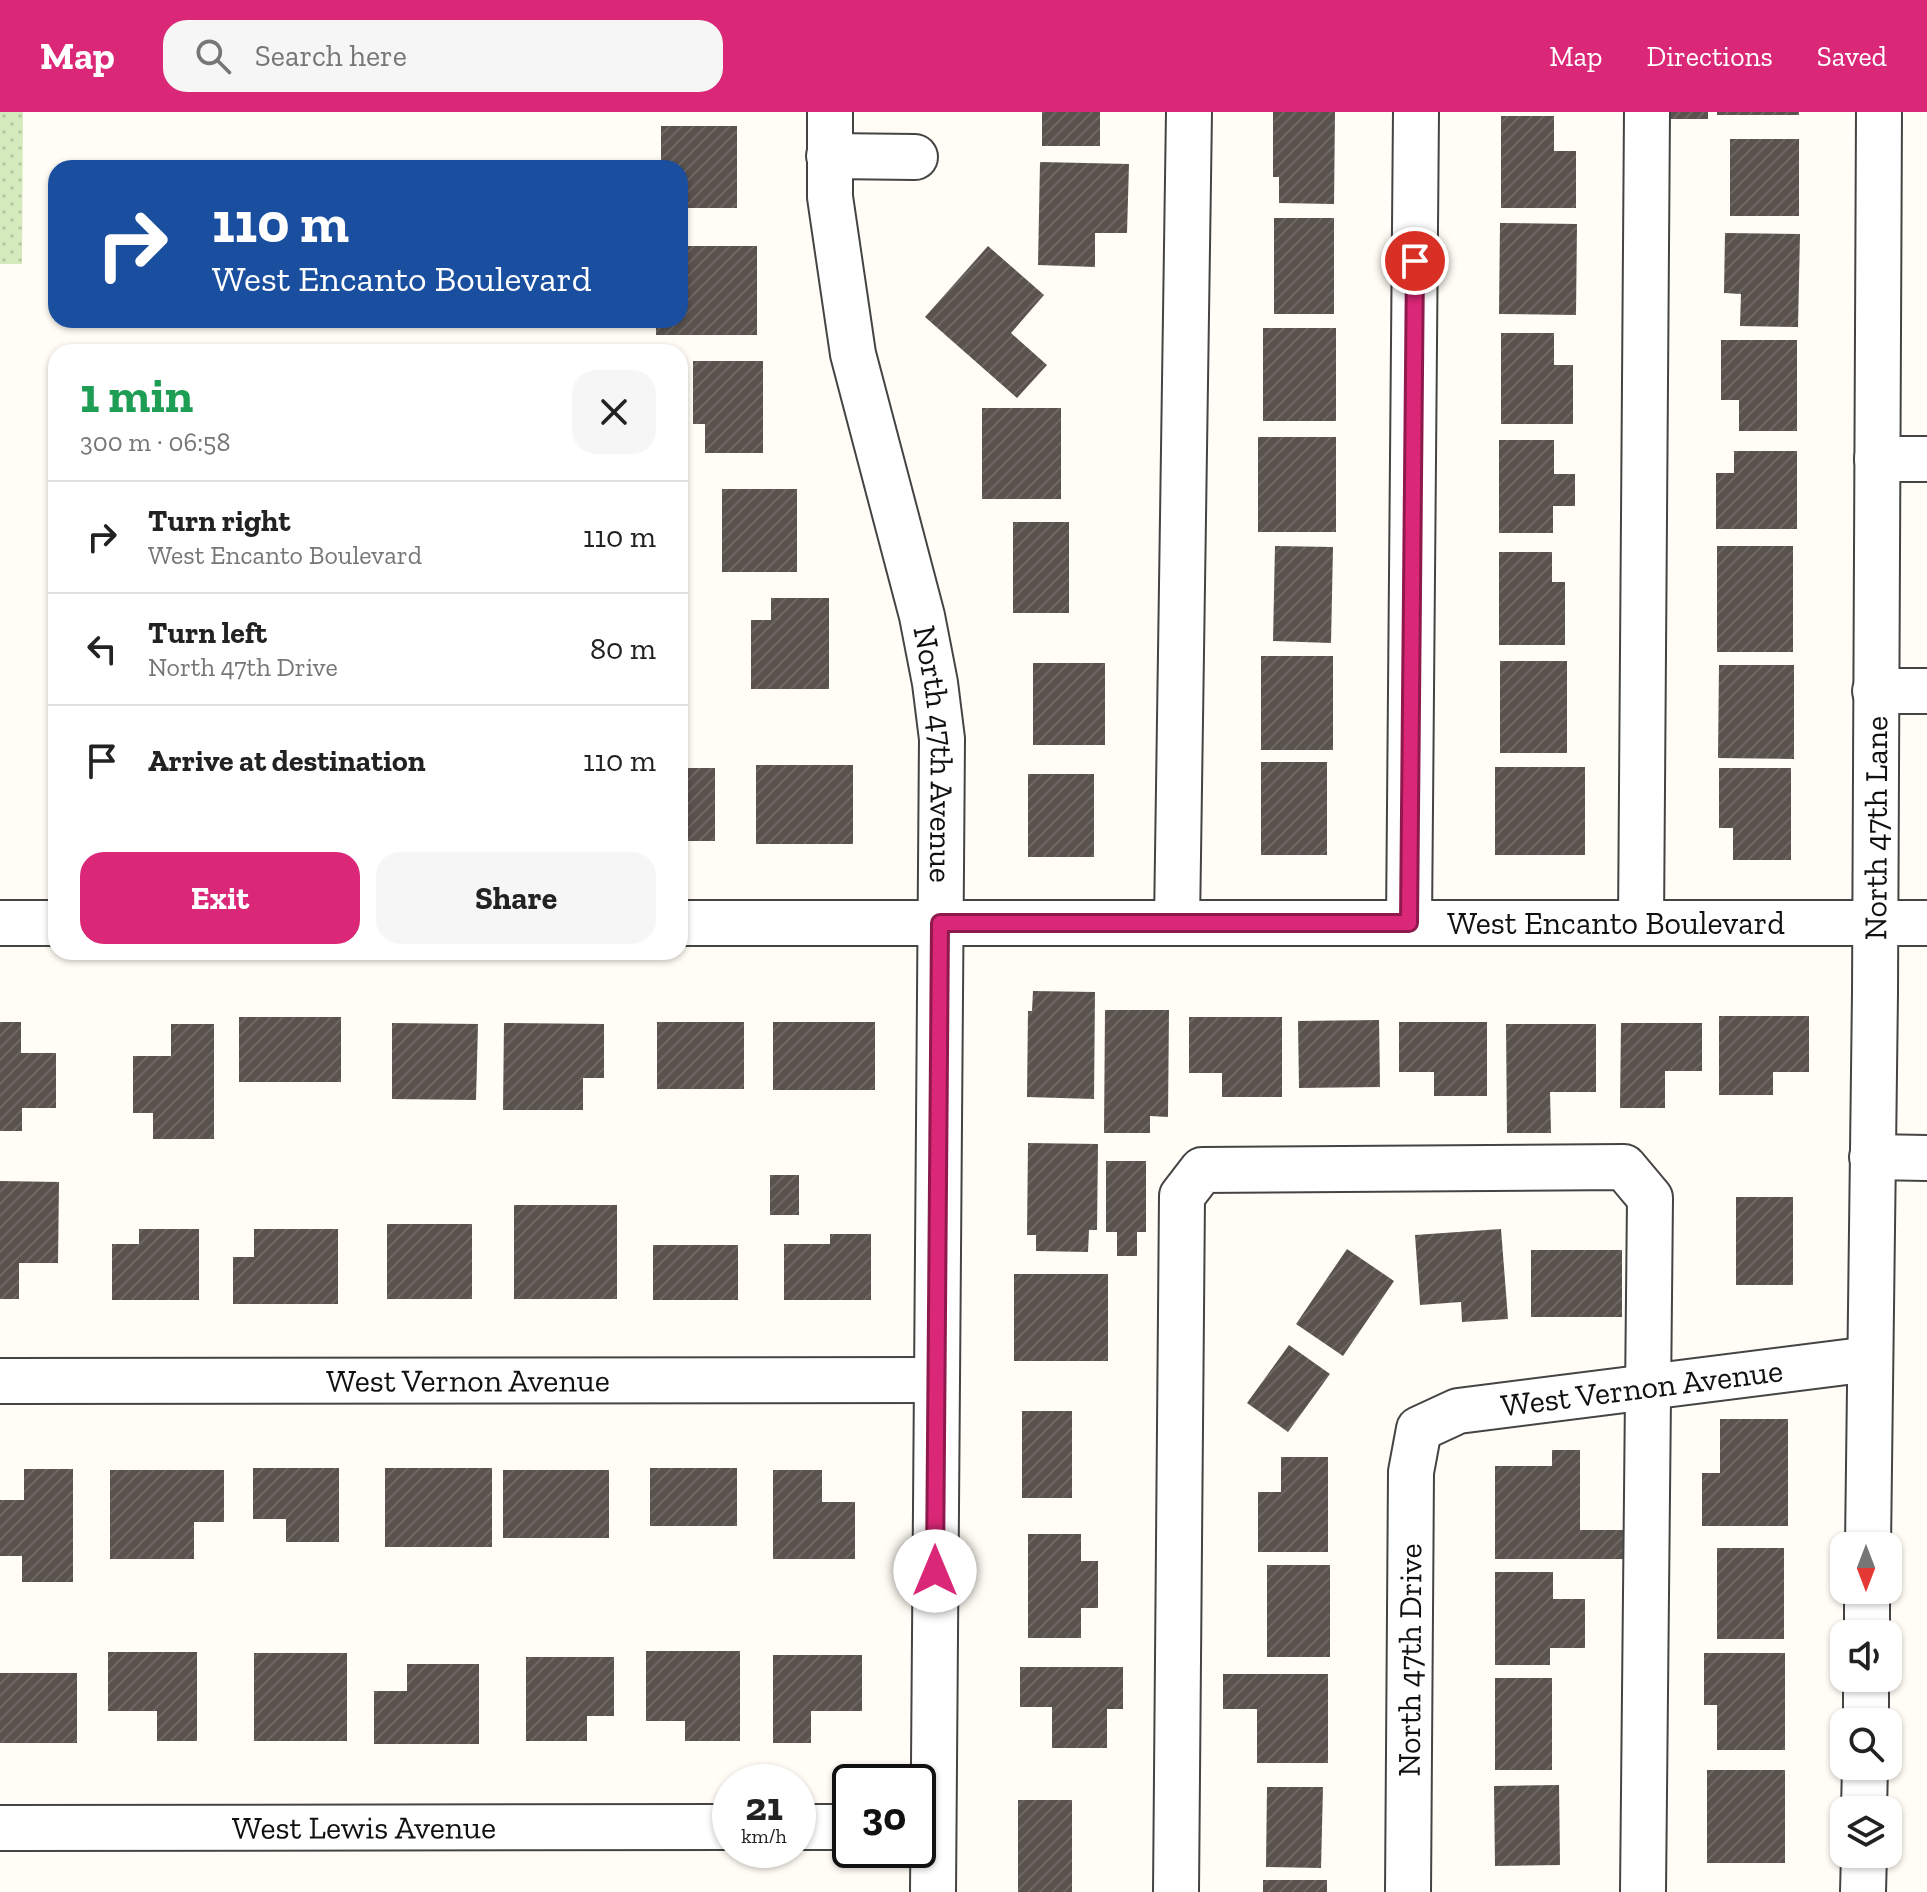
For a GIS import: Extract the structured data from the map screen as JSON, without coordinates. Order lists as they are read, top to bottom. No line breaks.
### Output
{"streets":{"street":["North 47th Avenue","North 47th Lane","West Encanto Boulevard","West Vernon Avenue","North 47th Drive","West Lewis Avenue"]},"crossings":[["North 47th Avenue","West Encanto Boulevard"],["North 47th Avenue","West Vernon Avenue"],["North 47th Lane","West Encanto Boulevard"],["North 47th Lane","West Vernon Avenue"],["West Vernon Avenue","North 47th Drive"]],"north":"bottom","page":{"header":"Map","search":"Search here","nav":["Map","Directions","Saved"],"turn":["110 m","West Encanto Boulevard"],"heading":["1 min","300 m · 06:58"],"list":[{"name":"Turn right","note":"West Encanto Boulevard","value":"110 m"},{"name":"Turn left","note":"North 47th Drive","value":"80 m"},{"name":"Arrive at destination","value":"110 m"}],"buttons":["Exit","Share"],"speed":"21 km/h","limit":"30"}}
